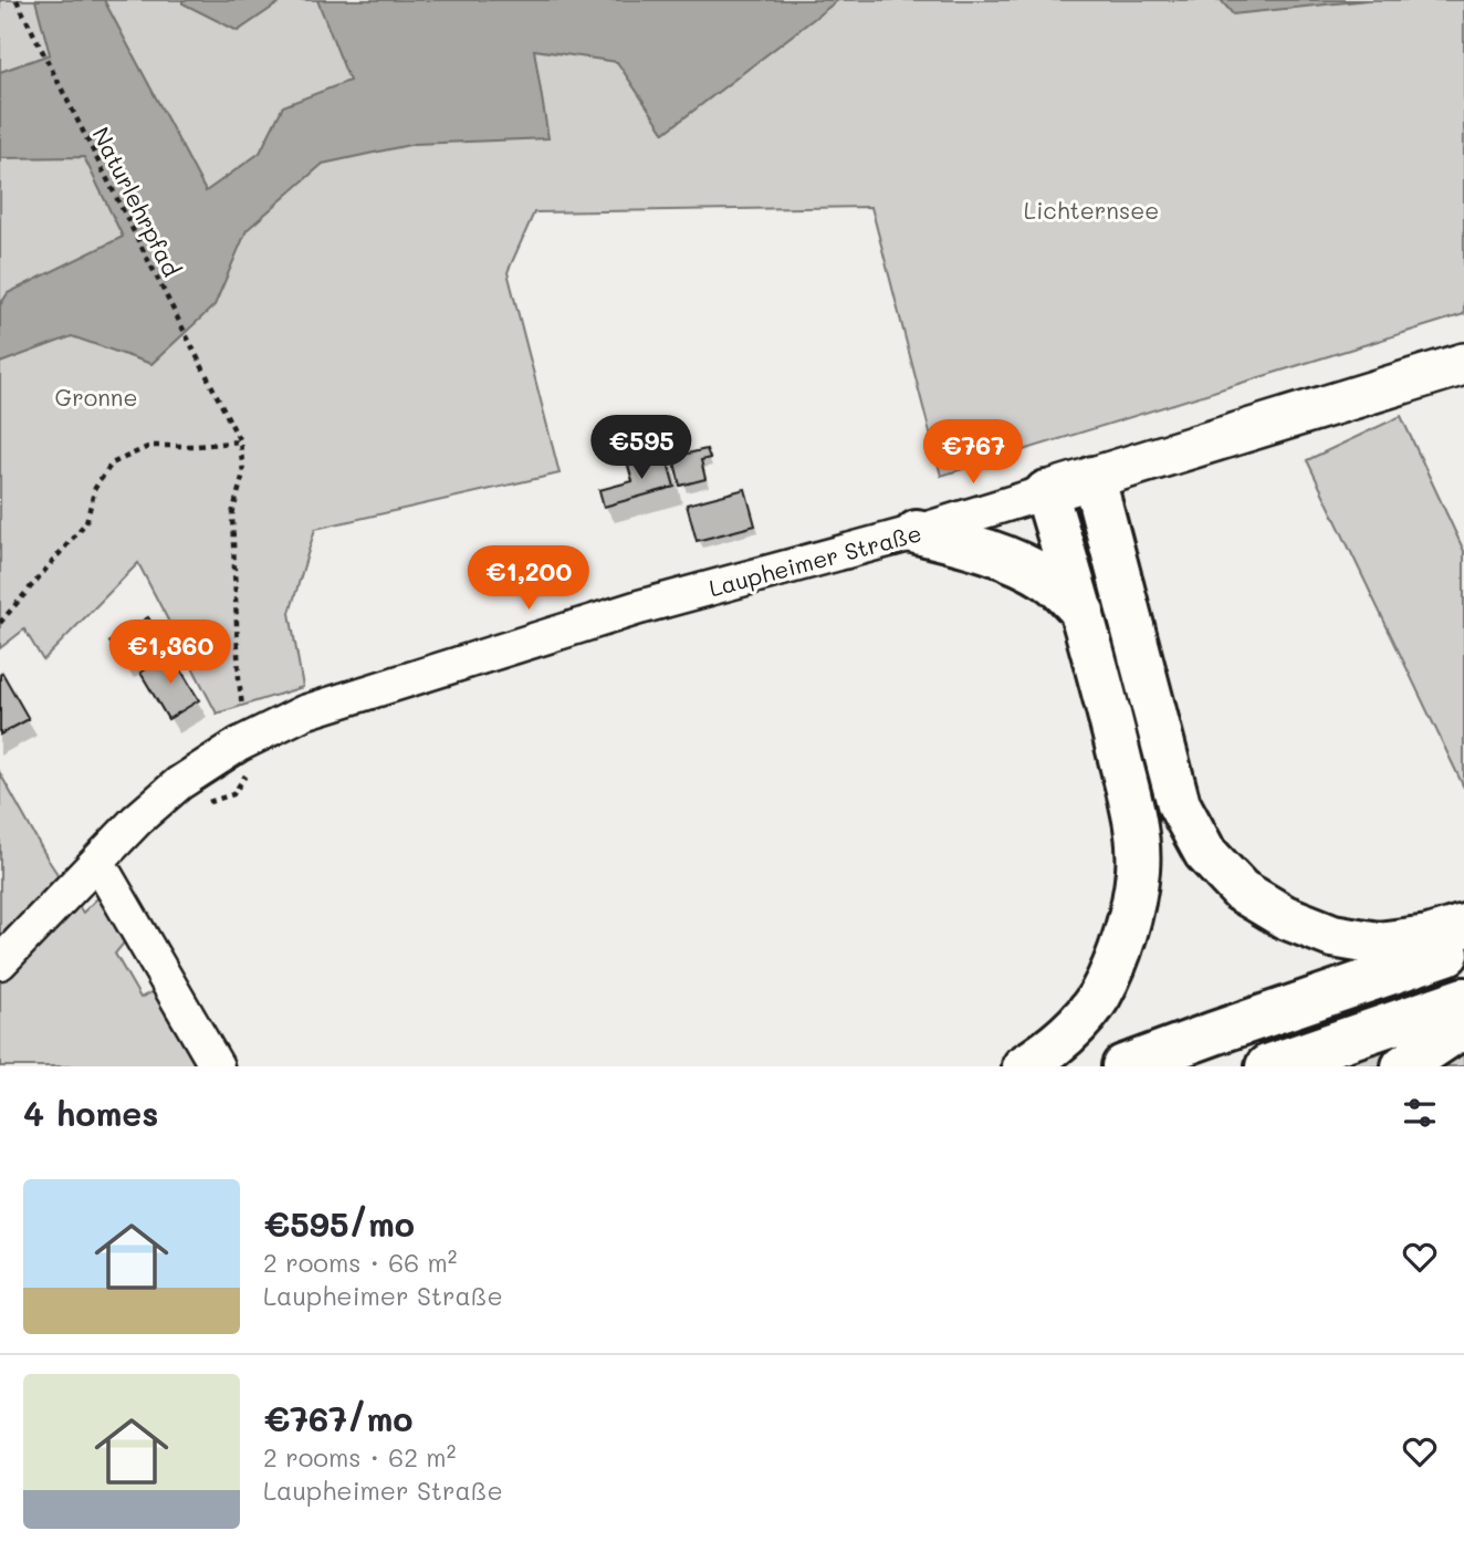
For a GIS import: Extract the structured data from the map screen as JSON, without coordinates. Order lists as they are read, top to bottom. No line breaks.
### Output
{"streets":{"main road":["Laupheimer Straße"],"path":["Naturlehrpfad"]},"parks":["Lichternsee","Gronne"],"page":{"price":["€595","€767","€1,200","€1,360"],"heading":"4 homes","list":[{"name":"€595/mo","note":"2 rooms · 66 m² · Laupheimer Straße"},{"name":"€767/mo","note":"2 rooms · 62 m² · Laupheimer Straße"}]}}
